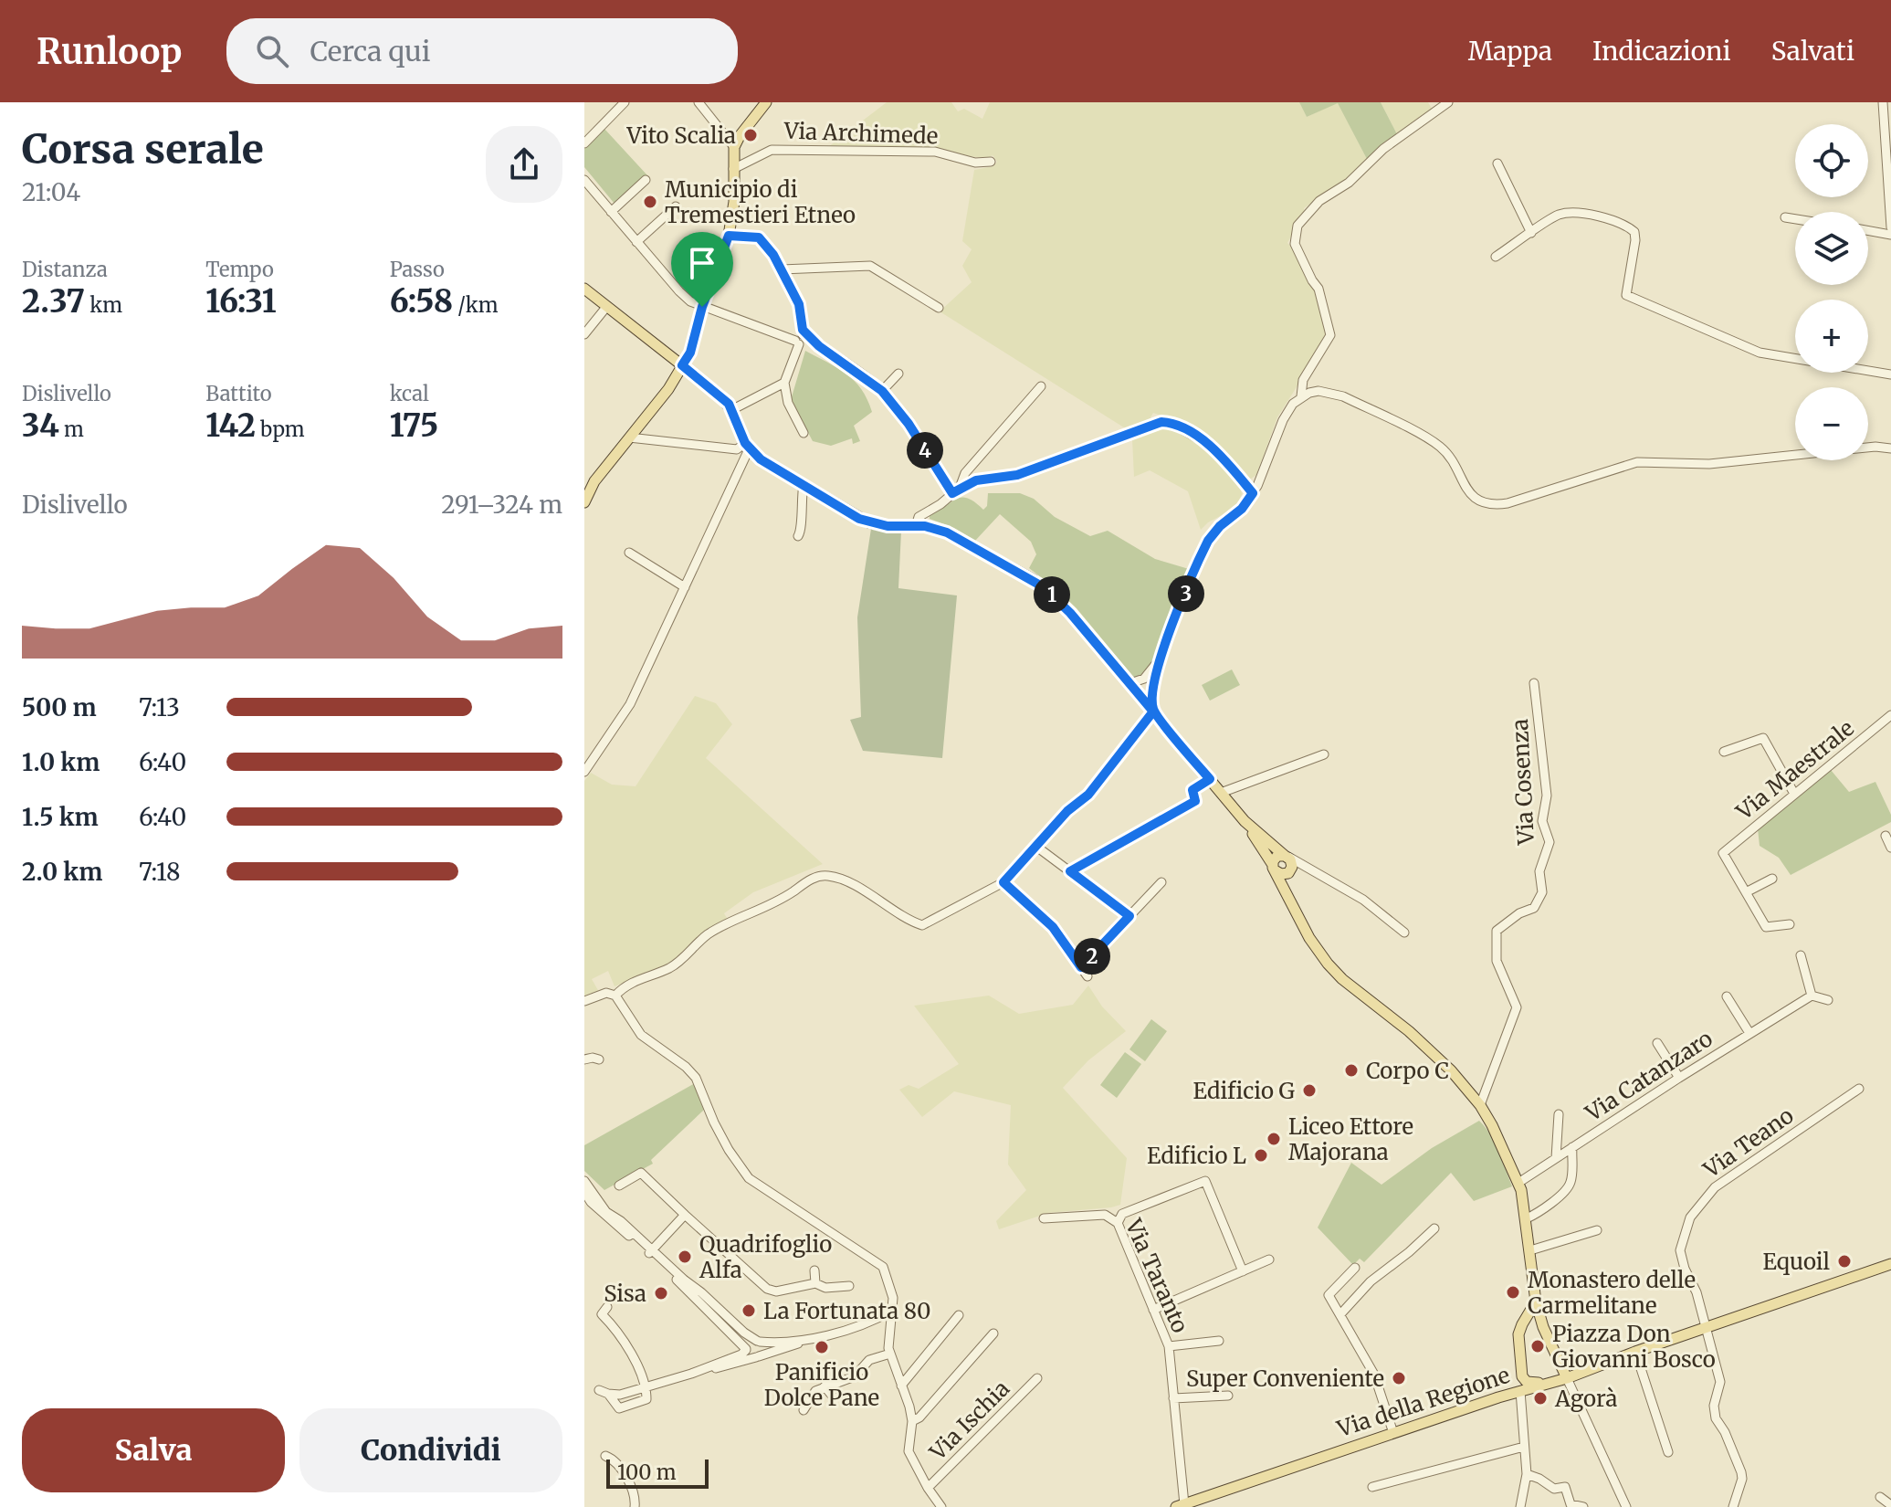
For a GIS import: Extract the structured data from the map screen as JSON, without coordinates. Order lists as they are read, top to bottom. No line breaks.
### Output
{"streets":{"main road":["Via della Regione"],"street":["Via Archimede","Via Maestrale","Via Cosenza","Via Catanzaro","Via Teano","Via Taranto","Via Ischia"]},"crossings":[["Via Teano","Via della Regione"],["Via Taranto","Via della Regione"]],"places":["Vito Scalia","Municipio di Tremestieri Etneo","Corpo C","Edificio G","Liceo Ettore Majorana","Edificio L","Quadrifoglio Alfa","Equoil","Monastero delle Carmelitane","Sisa","La Fortunata 80","Piazza Don Giovanni Bosco","Panificio Dolce Pane","Super Conveniente","Agorà"],"scale_bar":"100 m","page":{"header":"Runloop","search":"Cerca qui","nav":["Mappa","Indicazioni","Salvati"],"heading":["Corsa serale","21:04"],"map_buttons":["+","−"],"stats":[["Distanza","2.37 km"],["Tempo","16:31"],["Passo","6:58 /km"],["Dislivello","34 m"],["Battito","142 bpm"],["kcal","175"]],"pins":["4","3","1","2"],"chart":["Dislivello","291–324 m"],"list":[{"name":"500 m","note":"7:13"},{"name":"1.0 km","note":"6:40"},{"name":"1.5 km","note":"6:40"},{"name":"2.0 km","note":"7:18"}],"buttons":["Salva","Condividi"],"scale":"100 m"}}
